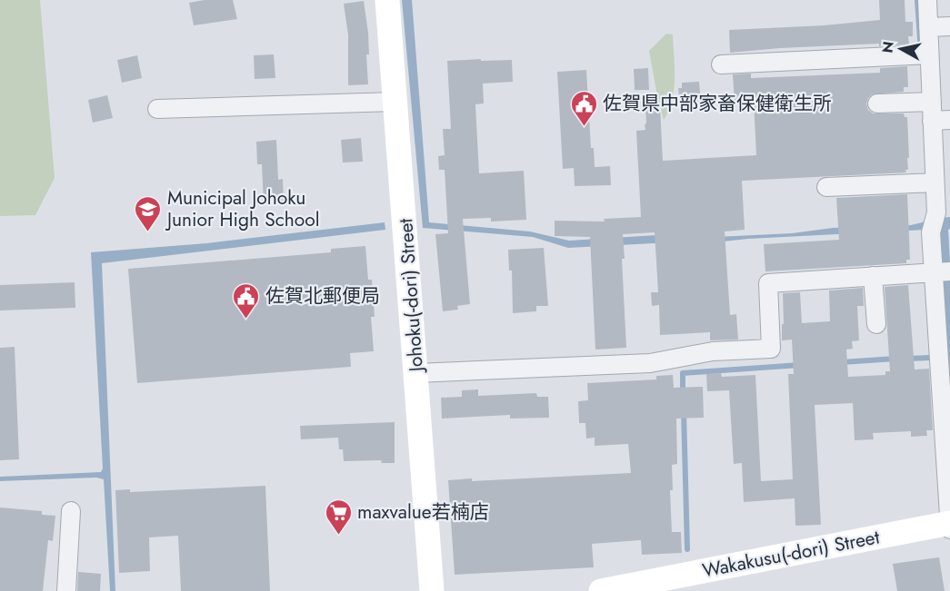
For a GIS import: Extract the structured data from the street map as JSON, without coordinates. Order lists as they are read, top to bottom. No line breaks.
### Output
{"streets":{"street":["Johoku(-dori) Street","Wakakusu(-dori) Street"]},"places":{"public building":["佐賀県中部家畜保健衛生所","佐賀北郵便局"],"school or university":["Municipal Johoku Junior High School"],"supermarket":["maxvalue若楠店"]},"north":"left"}
